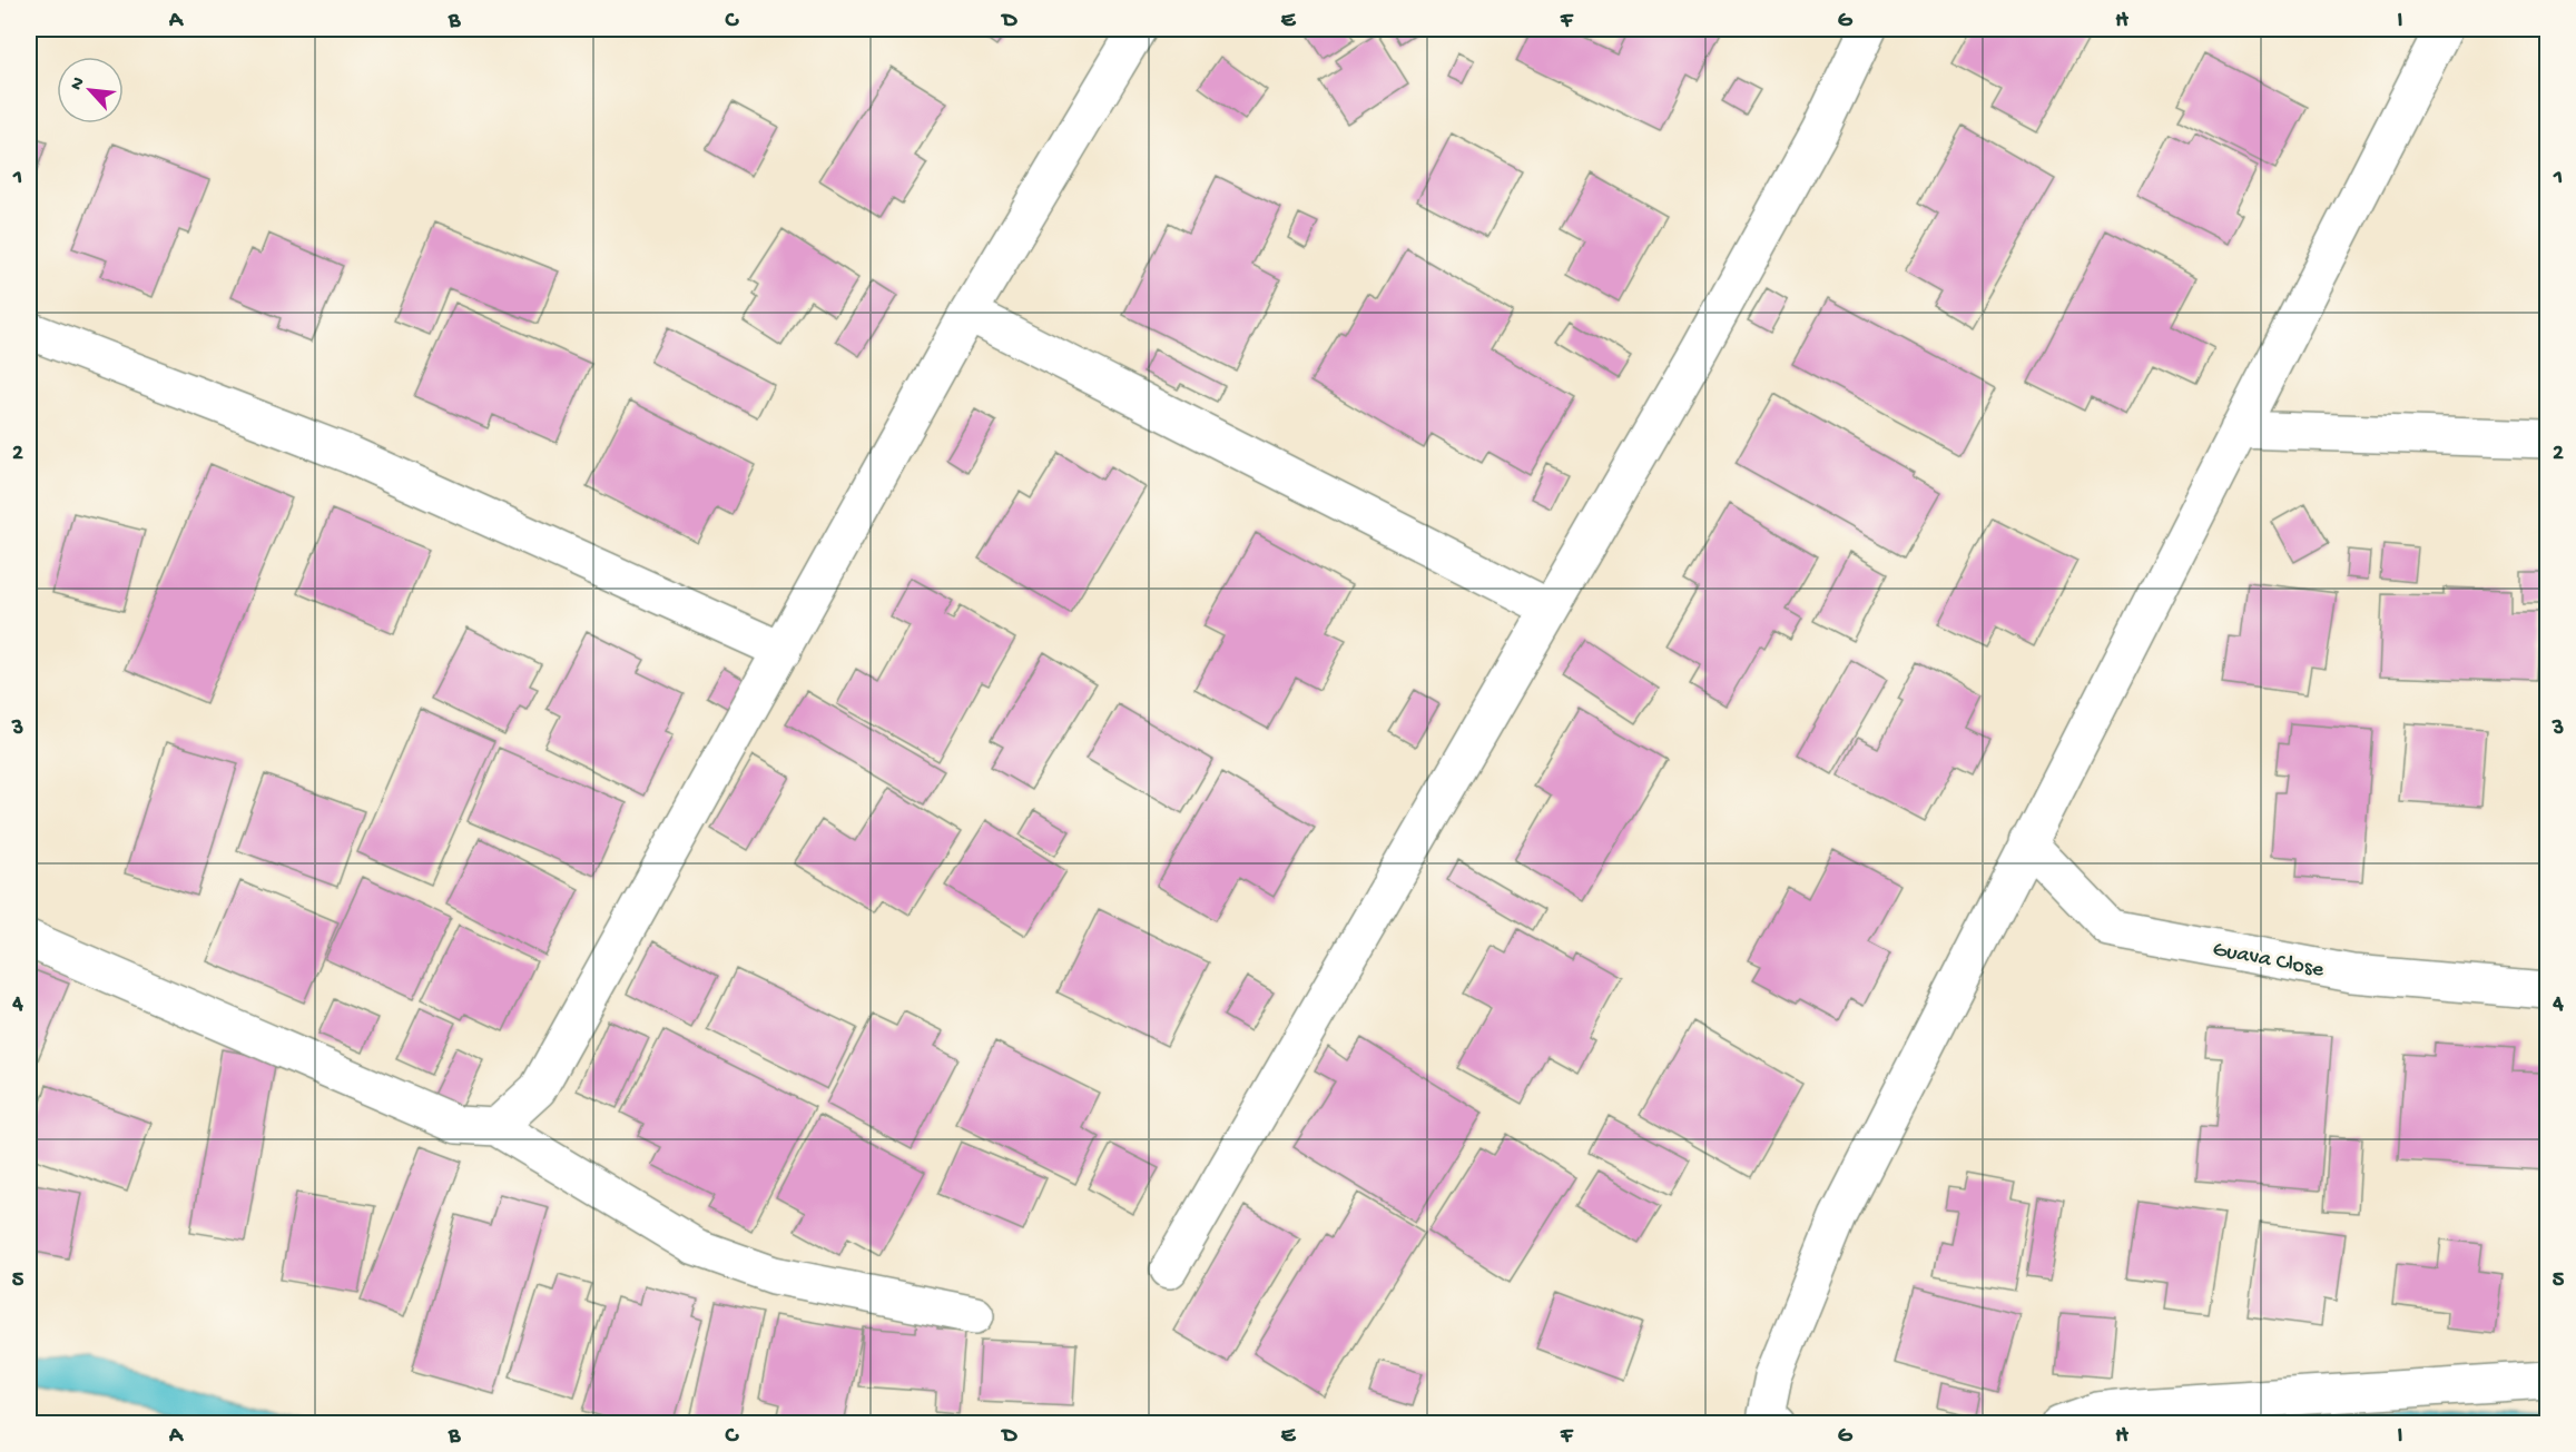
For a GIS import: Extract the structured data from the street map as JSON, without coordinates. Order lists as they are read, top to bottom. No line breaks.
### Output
{"streets":{"street":["Guava Close"]},"north":"top left","grid":{"columns":["A","B","C","D","E","F","G","H","I"],"rows":["1","2","3","4","5"]}}
